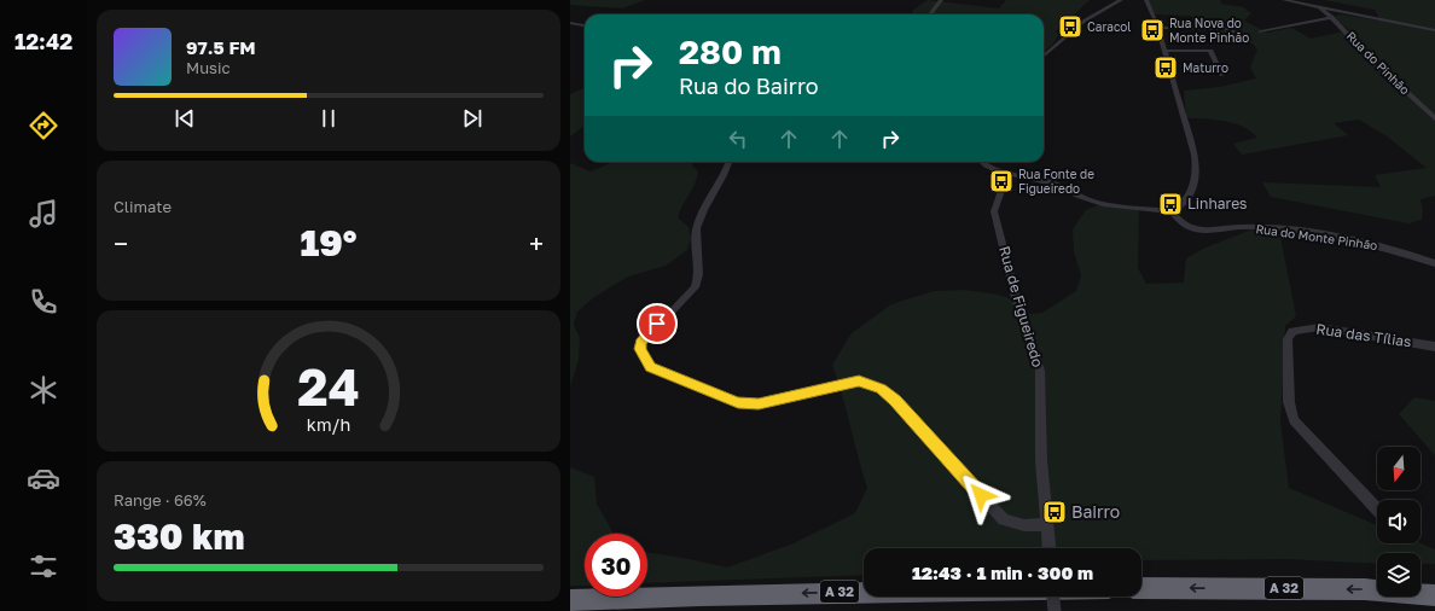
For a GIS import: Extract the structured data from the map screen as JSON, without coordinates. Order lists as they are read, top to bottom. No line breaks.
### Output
{"streets":{"highway":["A 32"],"street":["Rua do Pinhão","Rua do Monte Pinhão","Rua de Figueiredo","Rua das Tílias"]},"places":{"bus stop":["Caracol","Rua Nova do Monte Pinhão","Maturro","Rua Fonte de Figueiredo","Linhares","Bairro"]},"north":"bottom","page":{"tabs":"12:42","turn":["280 m","Rua do Bairro"],"song":["97.5 FM","Music"],"tile":["Climate",["Range · 66%","330 km"]],"heat":["−","19°","+"],"limit":"30","trip":"12:43 · 1 min · 300 m","gauge":["24","km/h"]}}
